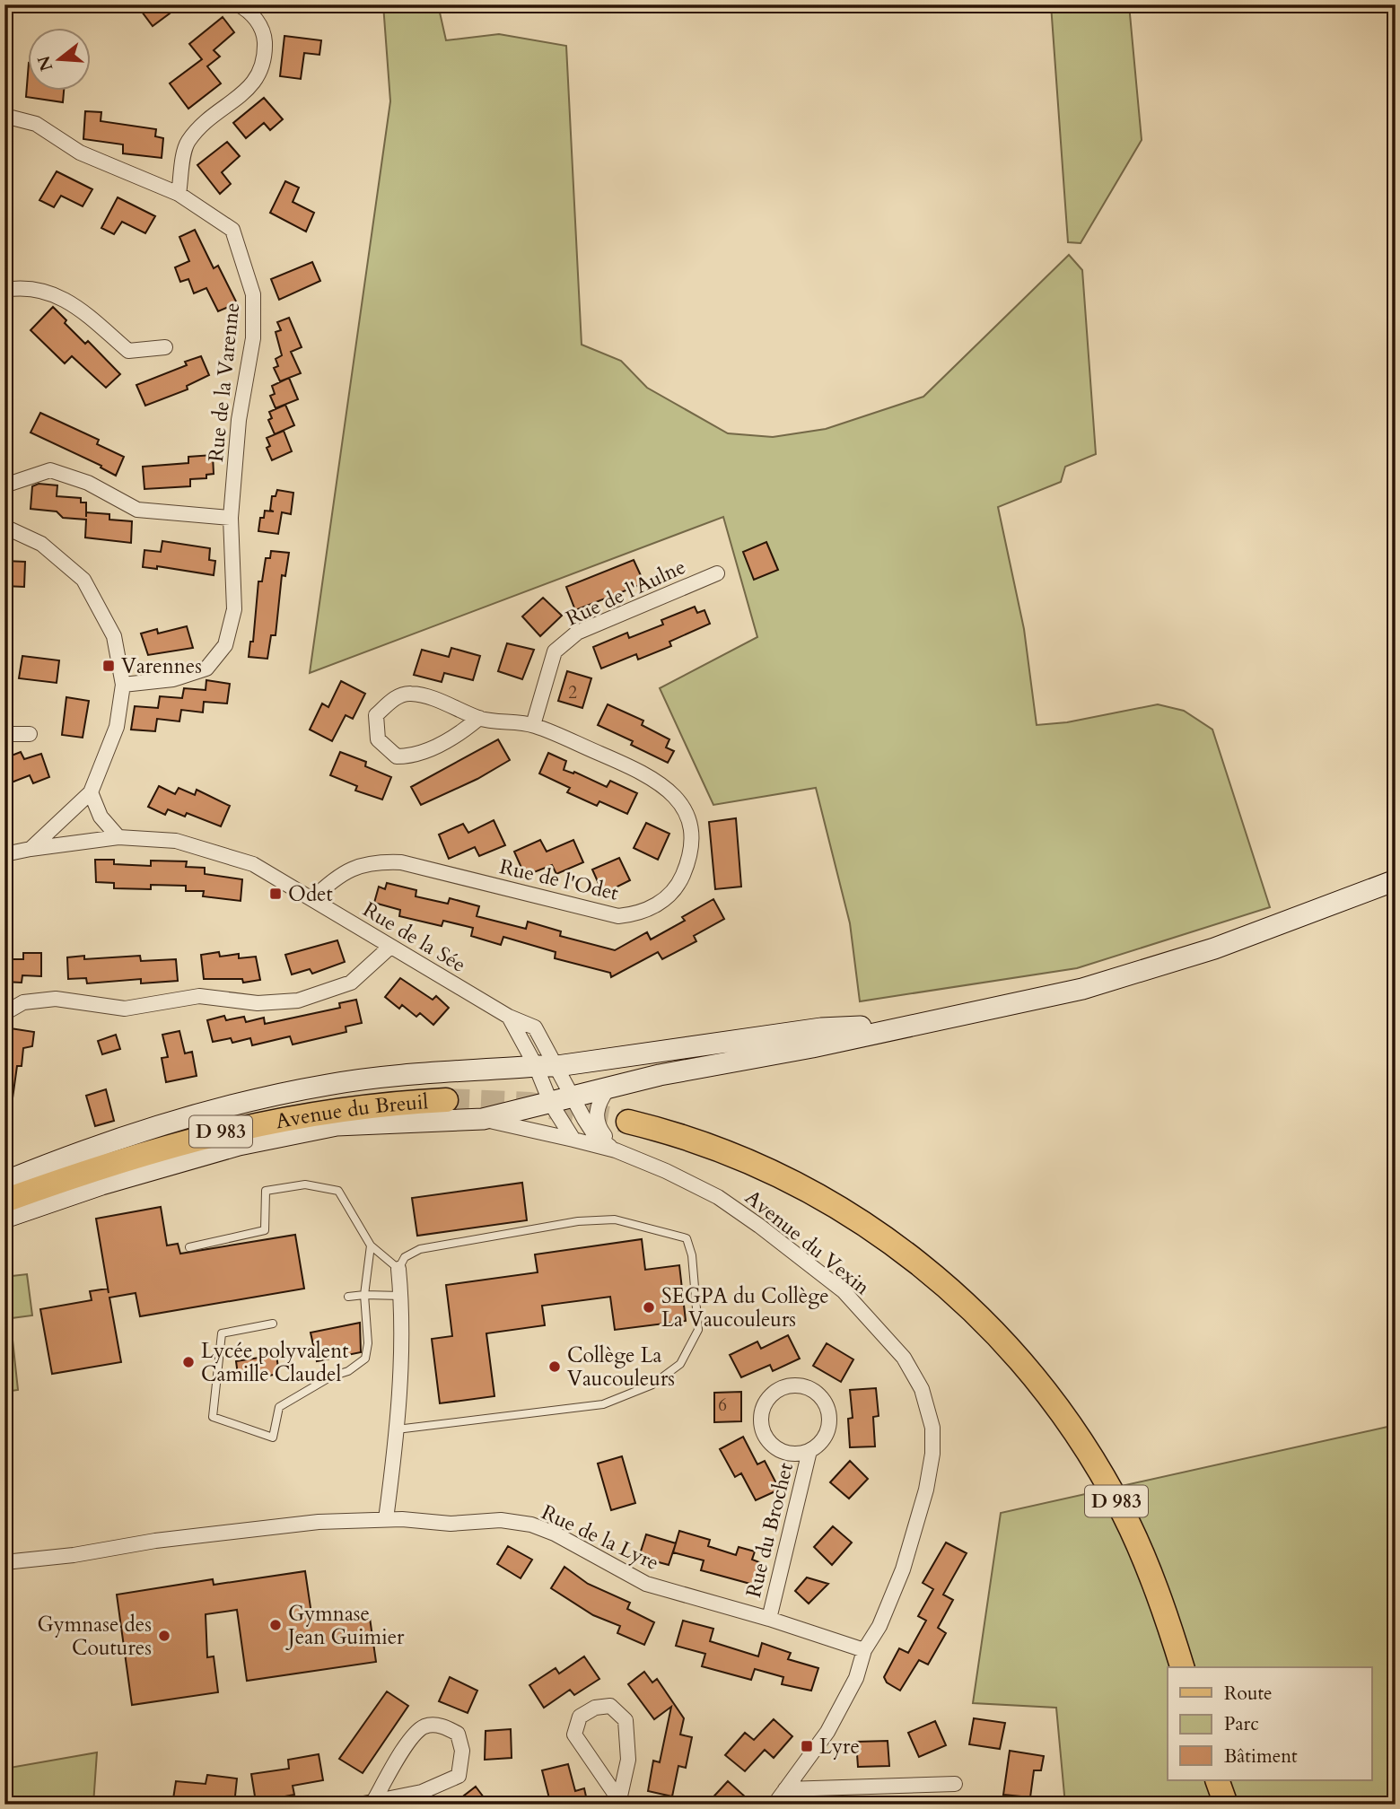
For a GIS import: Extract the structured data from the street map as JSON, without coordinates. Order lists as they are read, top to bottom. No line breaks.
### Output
{"streets":{"main road":["Avenue du Breuil","D 983"],"street":["Rue de la Varenne","Rue de l'Aulne","Rue de l'Odet","Rue de la Sée","Avenue du Vexin","Rue du Brochet","Rue de la Lyre"]},"crossings":[["Rue de l'Aulne","Rue de l'Odet"],["Rue de l'Odet","Rue de la Sée"],["Rue de la Sée","Avenue du Vexin"],["Avenue du Vexin","Rue de la Lyre"],["Rue du Brochet","Rue de la Lyre"]],"places":{"transit":["Varennes","Odet","Lyre"],"other":["SEGPA du Collège La Vaucouleurs","Lycée polyvalent Camille Claudel","Collège La Vaucouleurs","Gymnase Jean Guimier","Gymnase des Coutures"]},"house_numbers":["2","6"],"legend":["Route","Parc","Bâtiment"],"north":"left"}
